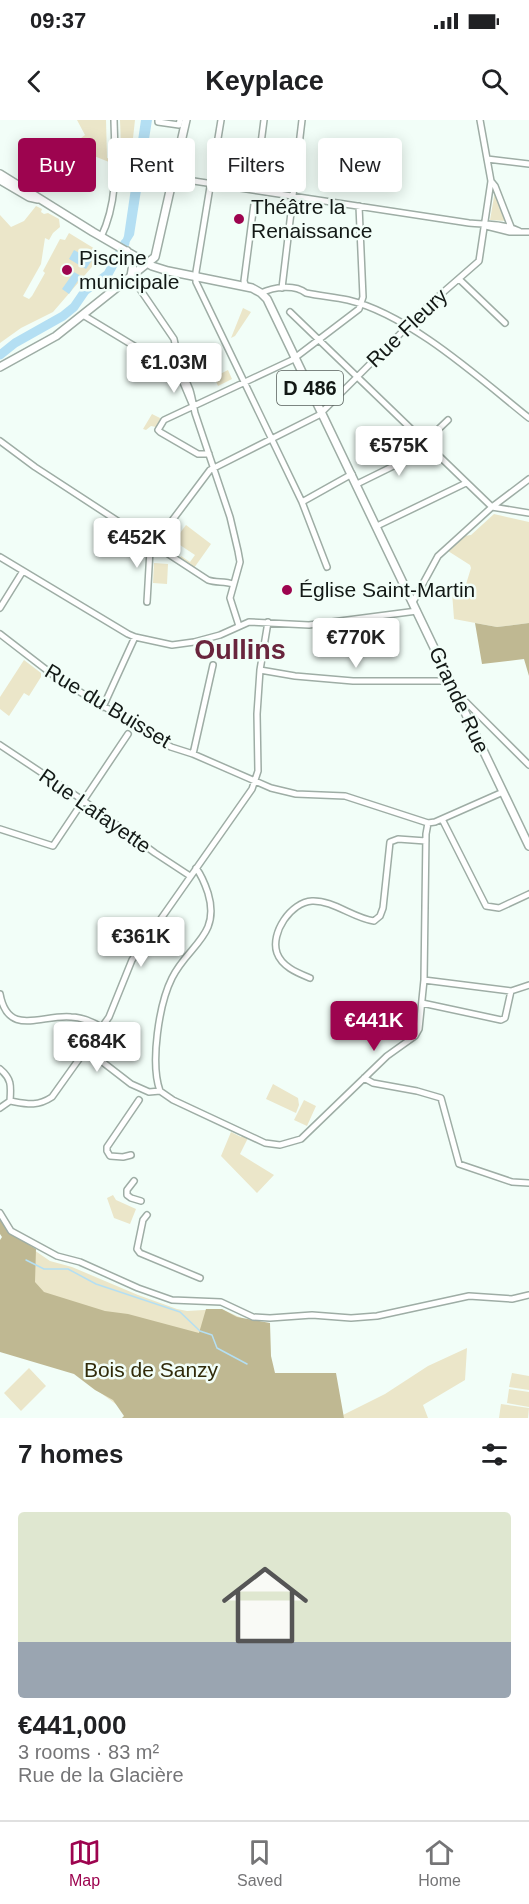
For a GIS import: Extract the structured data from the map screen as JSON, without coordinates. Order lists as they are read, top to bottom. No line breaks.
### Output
{"streets":{"main road":["D 486","Grande Rue"],"street":["Rue Fleury","Rue du Buisset","Rue Lafayette"]},"crossings":[["Rue Fleury","Grande Rue"]],"districts":["Oullins"],"parks":["Bois de Sanzy"],"places":["Théâtre la Renaissance","Piscine municipale","Église Saint-Martin"],"page":{"status":"09:37","header":"Keyplace","chip":["Buy","Rent","Filters","New"],"price":["€1.03M","€575K","€452K","€770K","€361K","€441K","€684K"],"heading":"7 homes","list":[{"name":"€441,000","note":"3 rooms · 83 m² · Rue de la Glacière"}],"tabs":["Map","Saved","Home"]}}
